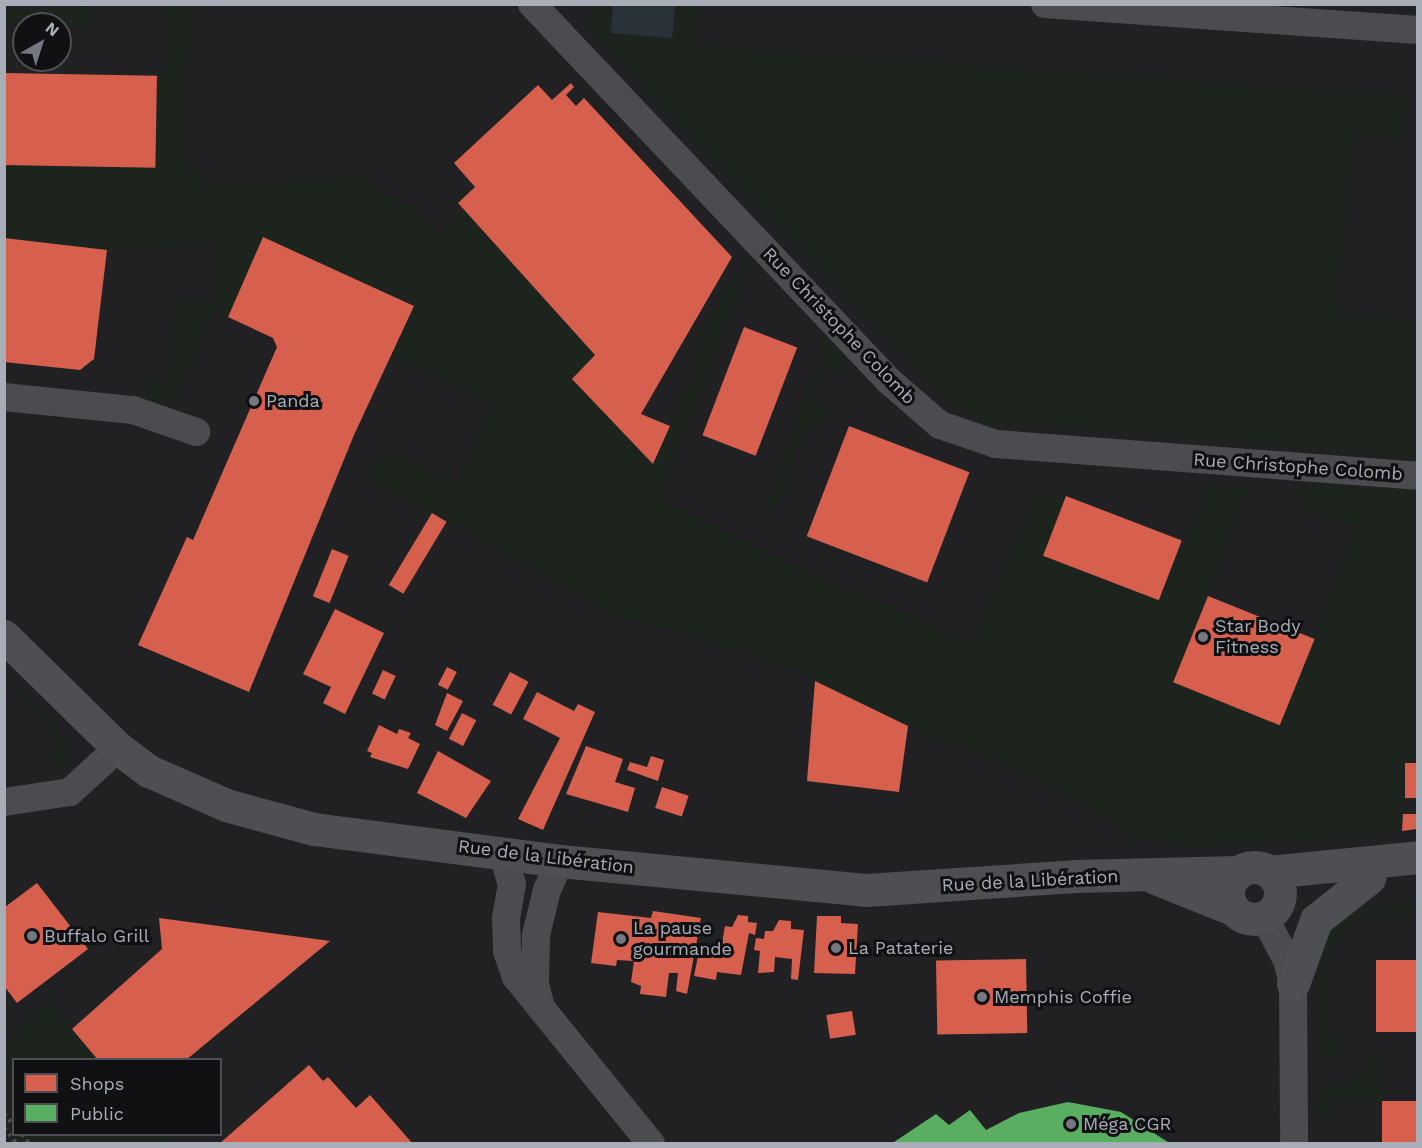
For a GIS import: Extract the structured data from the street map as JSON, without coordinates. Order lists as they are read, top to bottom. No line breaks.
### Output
{"streets":{"main road":["Rue de la Libération"],"street":["Rue Christophe Colomb"]},"places":["Panda","Star Body Fitness","Buffalo Grill","La pause gourmande","La Pataterie","Memphis Coffie","Méga CGR"],"legend":["Shops","Public"],"north":"top right"}
